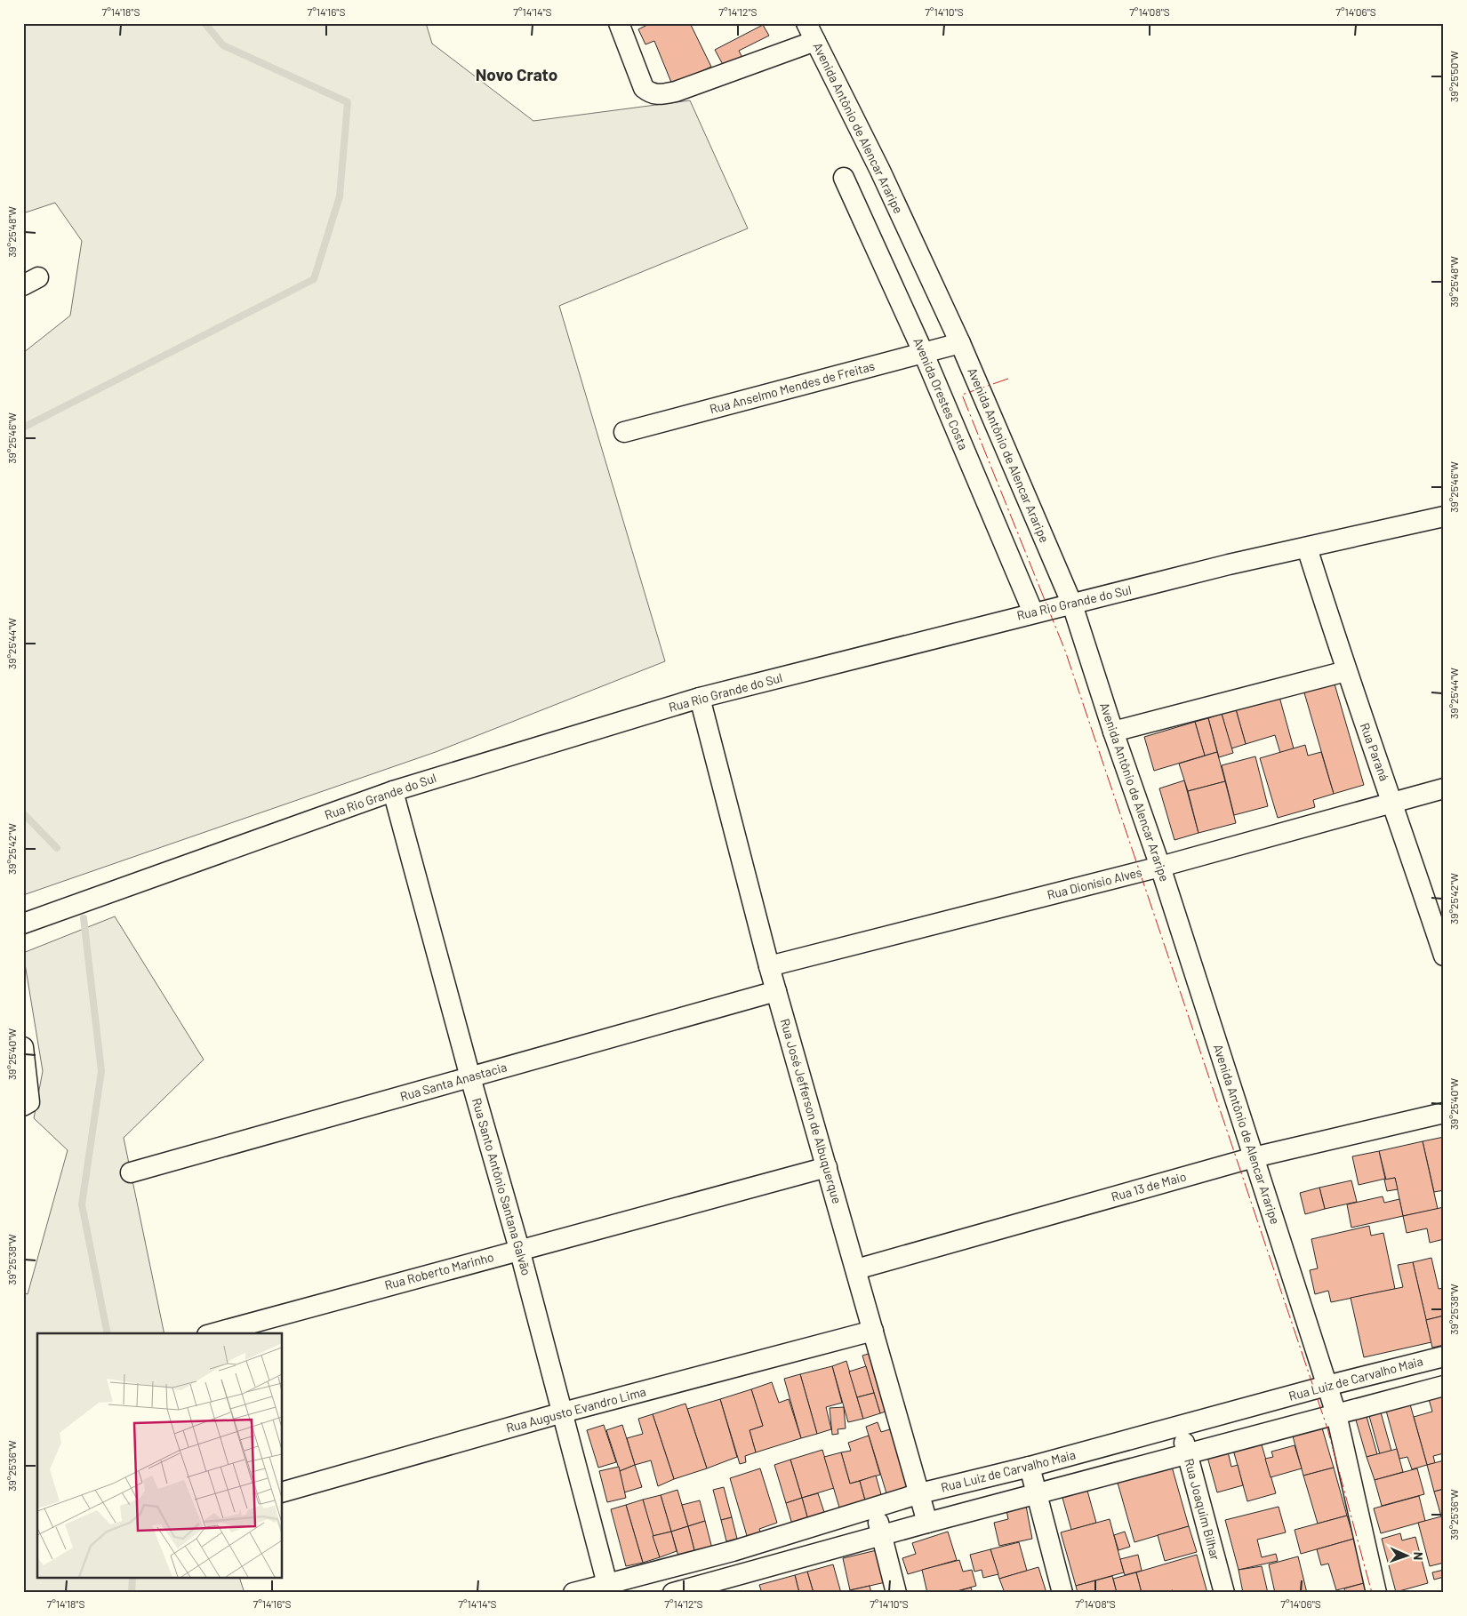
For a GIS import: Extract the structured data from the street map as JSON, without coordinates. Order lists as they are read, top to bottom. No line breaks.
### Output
{"streets":{"street":["Avenida Antônio de Alencar Araripe","Rua Anselmo Mendes de Freitas","Avenida Orestes Costa","Rua Rio Grande do Sul","Rua Paraná","Rua Dionísio Alves","Rua Santa Anastacia","Rua José Jefferson de Albuquerque","Rua Santo Antônio Santana Galvão","Rua 13 de Maio","Rua Roberto Marinho","Rua Luiz de Carvalho Maia","Rua Augusto Evandro Lima","Rua Joaquim Bilhar"]},"crossings":[["Avenida Antônio de Alencar Araripe","Rua Anselmo Mendes de Freitas"],["Avenida Antônio de Alencar Araripe","Rua Rio Grande do Sul"],["Avenida Antônio de Alencar Araripe","Rua Dionísio Alves"],["Avenida Antônio de Alencar Araripe","Rua 13 de Maio"],["Avenida Antônio de Alencar Araripe","Rua Luiz de Carvalho Maia"],["Rua Anselmo Mendes de Freitas","Avenida Orestes Costa"],["Avenida Orestes Costa","Rua Rio Grande do Sul"],["Rua Rio Grande do Sul","Rua Paraná"],["Rua Rio Grande do Sul","Rua José Jefferson de Albuquerque"],["Rua Rio Grande do Sul","Rua Santo Antônio Santana Galvão"],["Rua Paraná","Rua Dionísio Alves"],["Rua Dionísio Alves","Rua José Jefferson de Albuquerque"],["Rua Santa Anastacia","Rua José Jefferson de Albuquerque"],["Rua Santa Anastacia","Rua Santo Antônio Santana Galvão"],["Rua José Jefferson de Albuquerque","Rua 13 de Maio"],["Rua José Jefferson de Albuquerque","Rua Roberto Marinho"],["Rua José Jefferson de Albuquerque","Rua Luiz de Carvalho Maia"],["Rua José Jefferson de Albuquerque","Rua Augusto Evandro Lima"],["Rua Santo Antônio Santana Galvão","Rua Roberto Marinho"],["Rua Santo Antônio Santana Galvão","Rua Luiz de Carvalho Maia"],["Rua Santo Antônio Santana Galvão","Rua Augusto Evandro Lima"],["Rua Luiz de Carvalho Maia","Rua Joaquim Bilhar"]],"districts":["Novo Crato"],"north":"right","coordinates":["7°14'18\"S","7°14'16\"S","7°14'14\"S","7°14'12\"S","7°14'10\"S","7°14'08\"S","7°14'06\"S","39°25'50\"W","39°25'48\"W","39°25'46\"W","39°25'44\"W","39°25'42\"W","39°25'40\"W","39°25'38\"W","39°25'36\"W"]}
